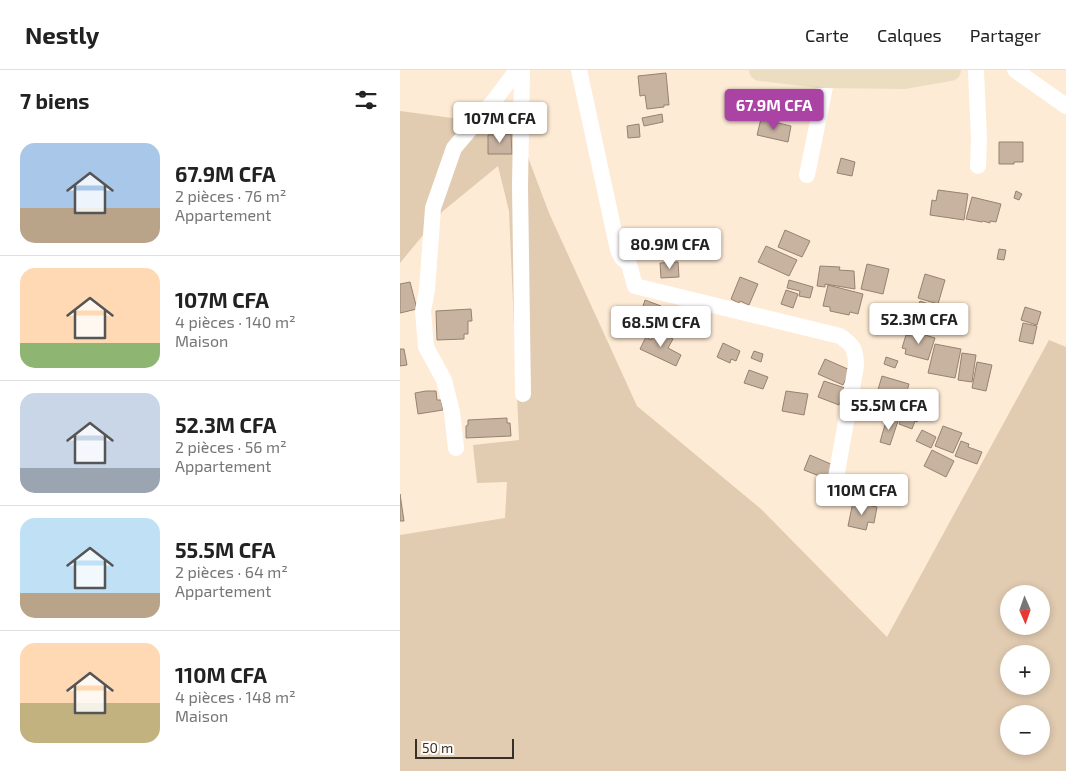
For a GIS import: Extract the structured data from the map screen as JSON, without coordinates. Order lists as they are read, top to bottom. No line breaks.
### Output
{"scale_bar":"50 m","north":"bottom","page":{"header":"Nestly","nav":["Carte","Calques","Partager"],"heading":"7 biens","price":["67.9M CFA","107M CFA","80.9M CFA","52.3M CFA","68.5M CFA","55.5M CFA","110M CFA"],"list":[{"name":"67.9M CFA","note":"2 pièces · 76 m² · Appartement"},{"name":"107M CFA","note":"4 pièces · 140 m² · Maison"},{"name":"52.3M CFA","note":"2 pièces · 56 m² · Appartement"},{"name":"55.5M CFA","note":"2 pièces · 64 m² · Appartement"},{"name":"110M CFA","note":"4 pièces · 148 m² · Maison"}],"map_buttons":["+","−"],"scale":"50 m"}}
